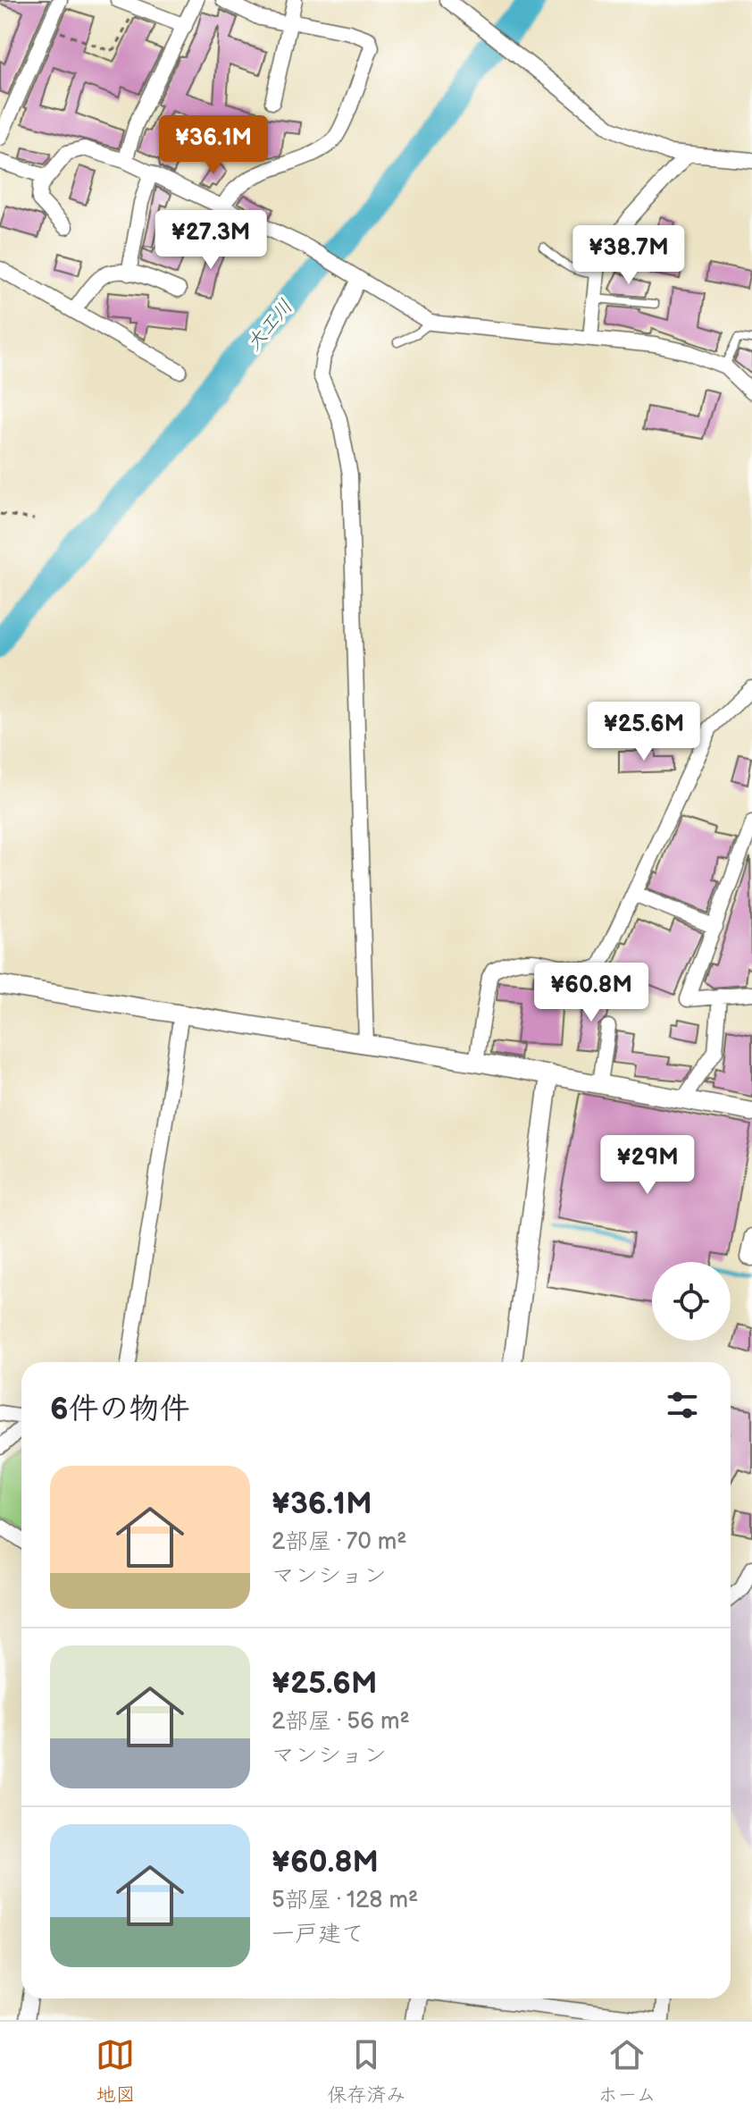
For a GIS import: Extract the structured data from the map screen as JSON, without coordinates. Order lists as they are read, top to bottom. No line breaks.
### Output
{"water":["大工川"],"page":{"price":["¥36.1M","¥27.3M","¥38.7M","¥25.6M","¥60.8M","¥29M"],"heading":"6件の物件","list":[{"name":"¥36.1M","note":"2部屋 · 70 m² · マンション"},{"name":"¥25.6M","note":"2部屋 · 56 m² · マンション"},{"name":"¥60.8M","note":"5部屋 · 128 m² · 一戸建て"}],"tabs":["地図","保存済み","ホーム"]}}
